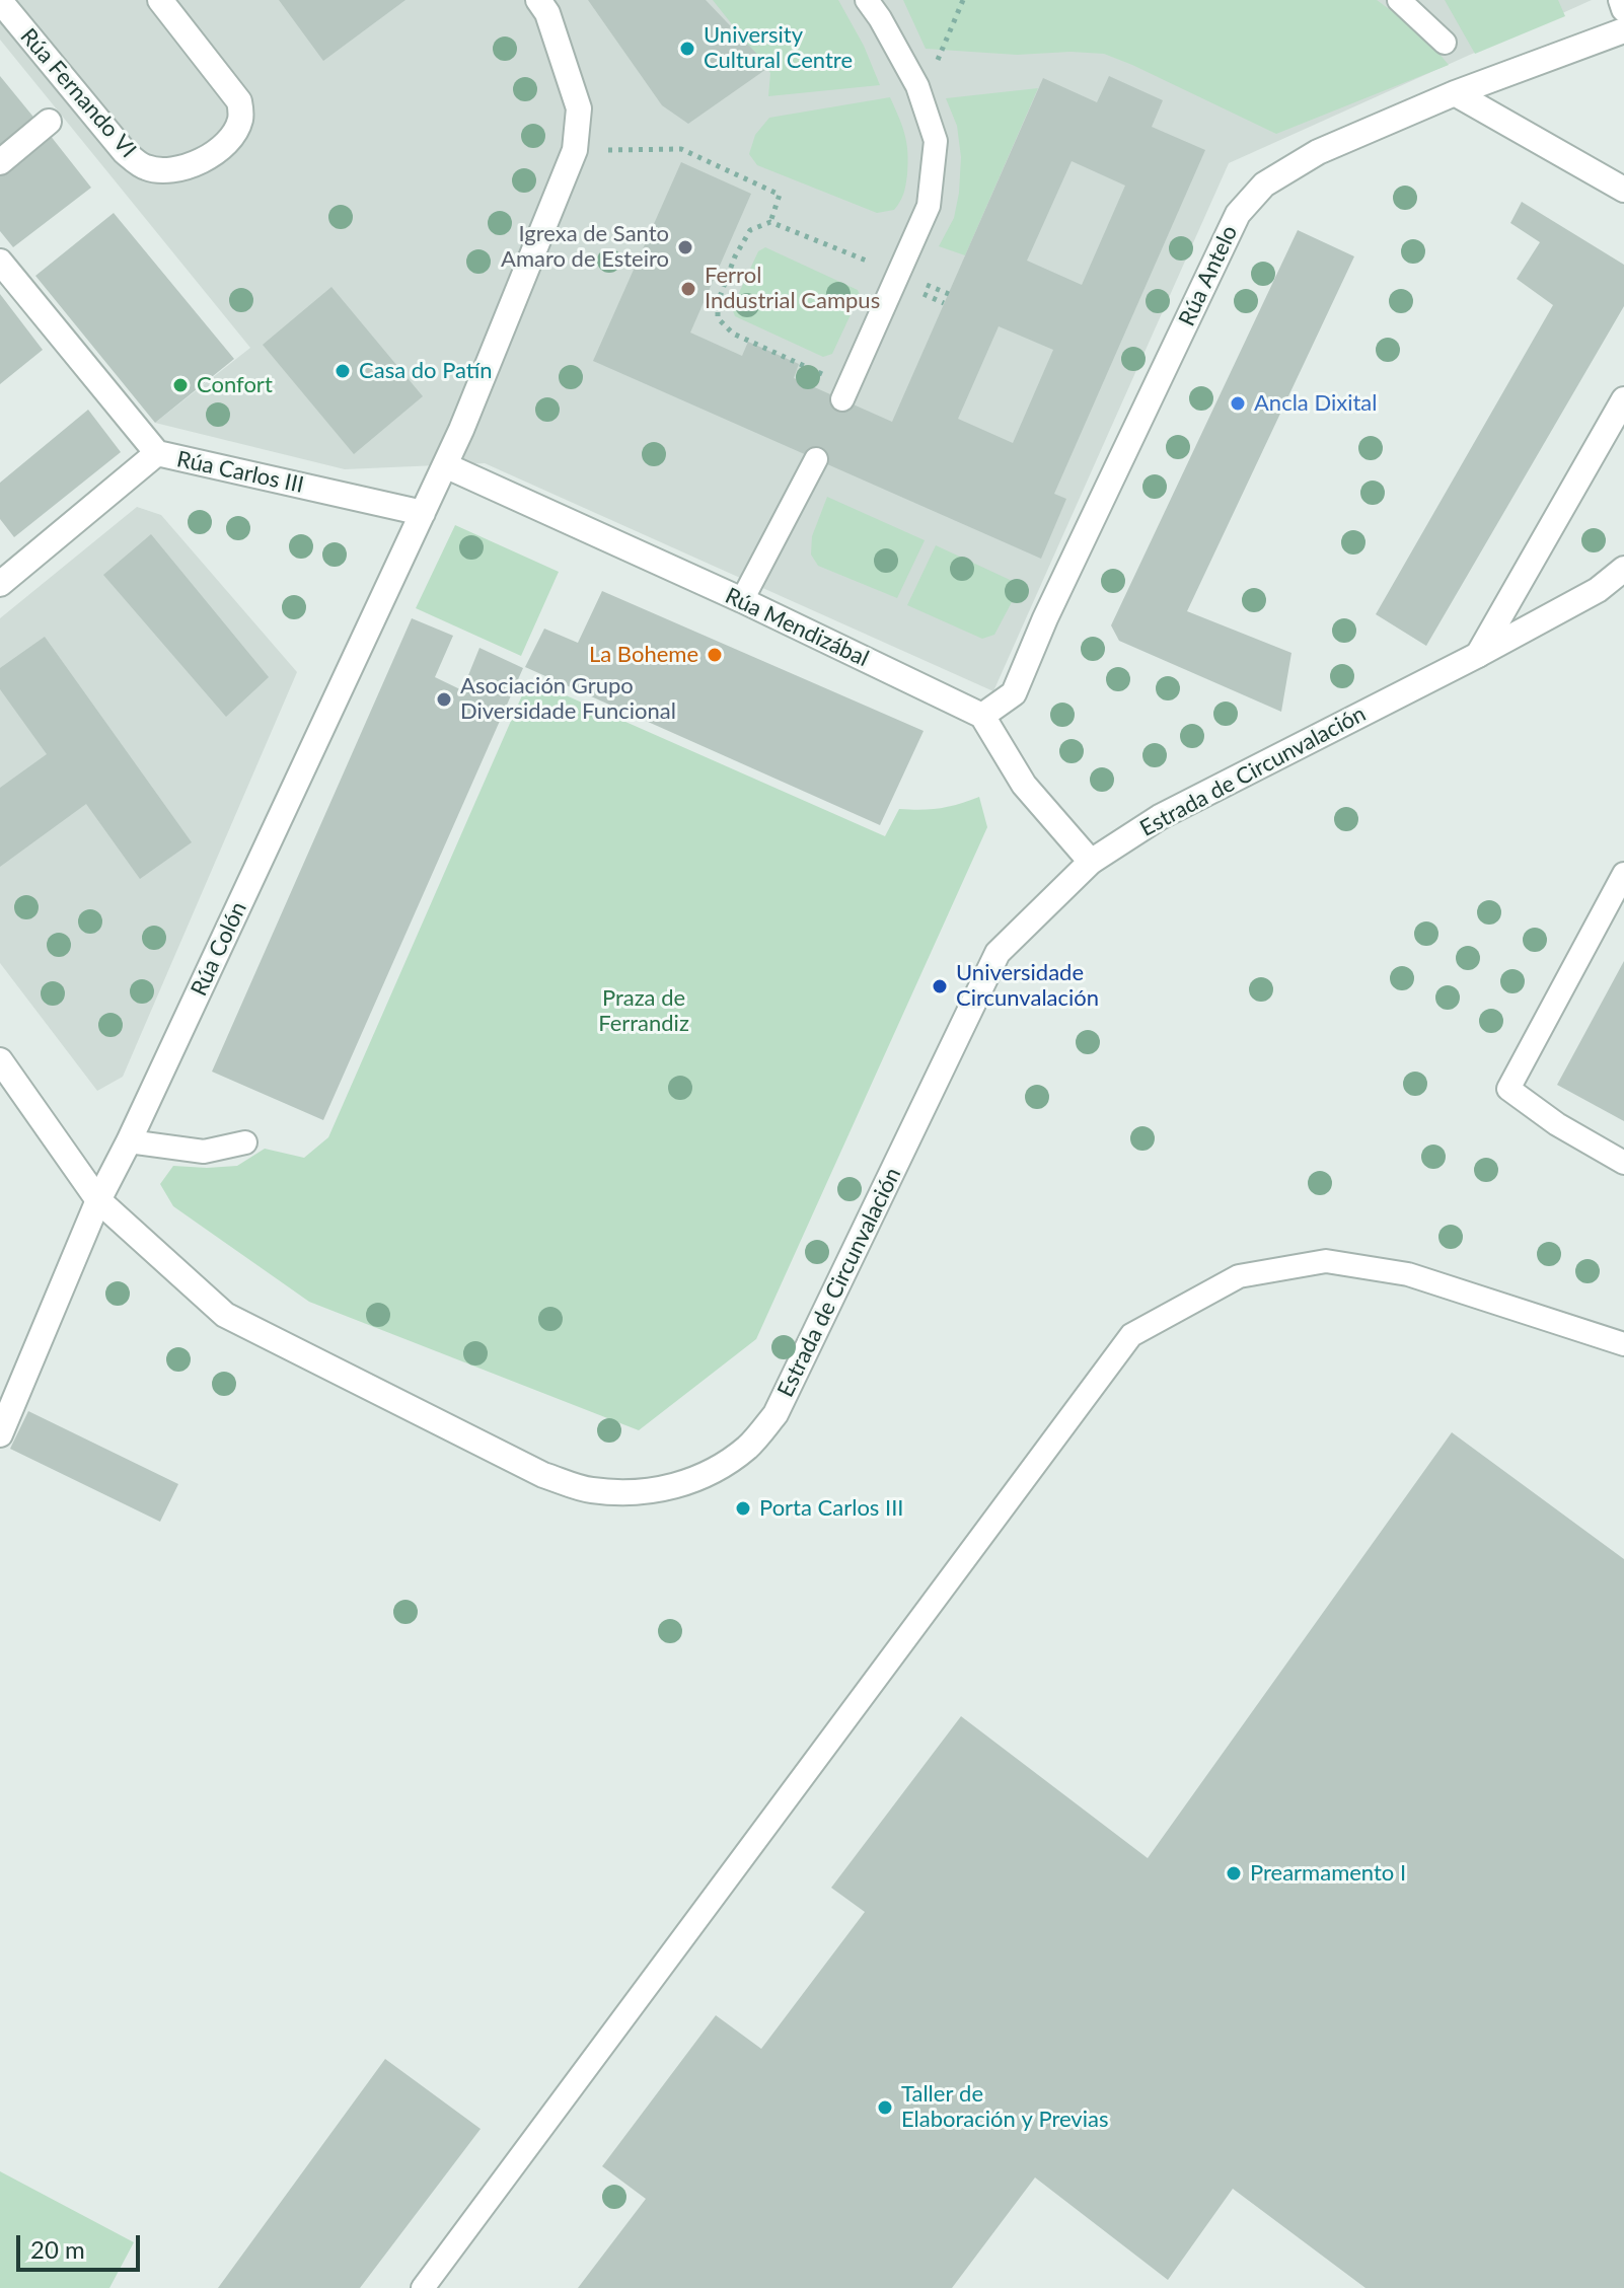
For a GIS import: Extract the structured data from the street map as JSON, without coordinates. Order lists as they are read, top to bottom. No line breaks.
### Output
{"streets":{"street":["Rúa Fernando VI","Rúa Antelo","Rúa Carlos III","Rúa Mendizábal","Estrada de Circunvalación","Rúa Colón"]},"crossings":[["Rúa Antelo","Rúa Mendizábal"],["Rúa Carlos III","Rúa Colón"],["Rúa Mendizábal","Rúa Colón"],["Estrada de Circunvalación","Rúa Colón"]],"parks":["Praza de Ferrandiz"],"places":["University Cultural Centre","Igrexa de Santo Amaro de Esteiro","Ferrol Industrial Campus","Casa do Patín","Confort","Ancla Dixital","La Boheme","Asociación Grupo Diversidade Funcional","Universidade Circunvalación","Porta Carlos III","Prearmamento I","Taller de Elaboración y Previas"],"scale_bar":"20 m"}
